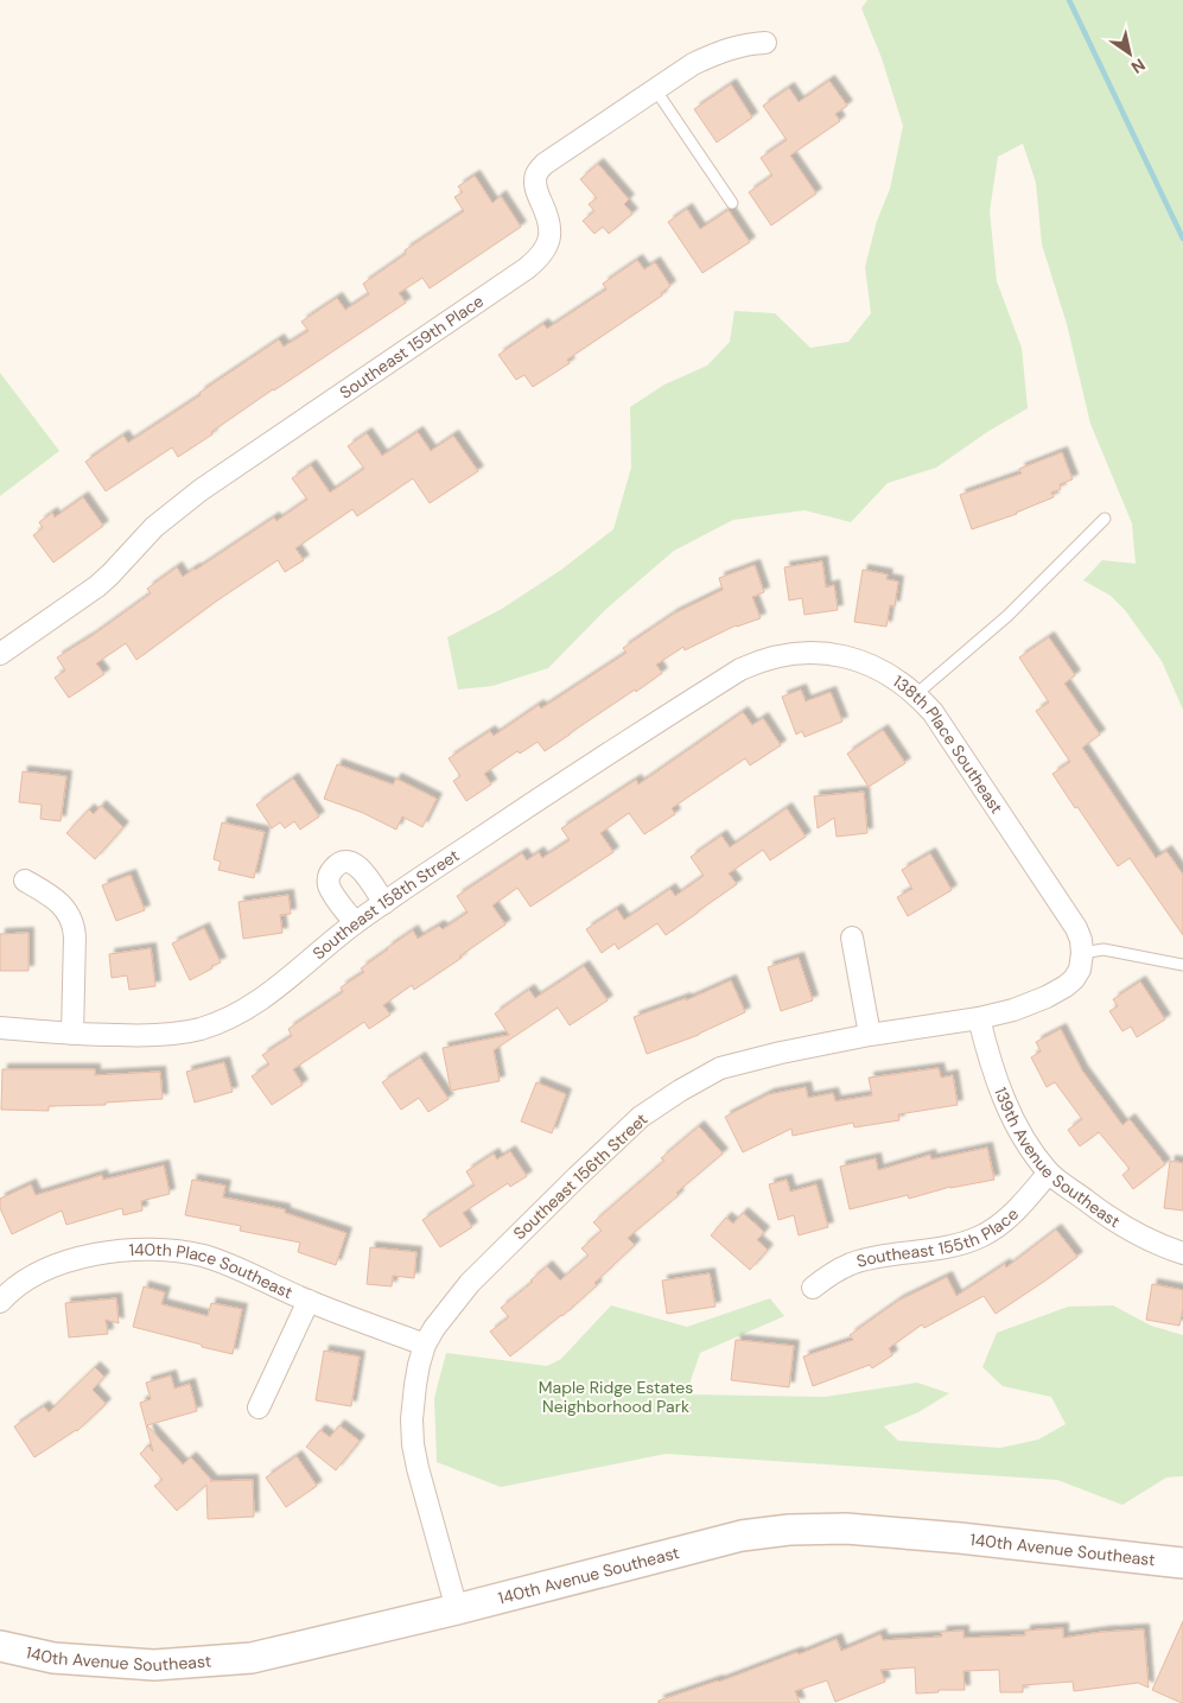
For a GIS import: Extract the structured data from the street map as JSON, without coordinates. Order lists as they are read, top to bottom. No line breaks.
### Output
{"streets":{"main road":["140th Avenue Southeast"],"street":["Southeast 159th Place","138th Place Southeast","Southeast 158th Street","139th Avenue Southeast","Southeast 156th Street","Southeast 155th Place","140th Place Southeast"]},"crossings":[["138th Place Southeast","Southeast 158th Street"],["138th Place Southeast","Southeast 156th Street"],["139th Avenue Southeast","Southeast 156th Street"],["139th Avenue Southeast","Southeast 155th Place"],["Southeast 156th Street","140th Place Southeast"],["Southeast 156th Street","140th Avenue Southeast"]],"parks":["Maple Ridge Estates Neighborhood Park"],"north":"bottom right"}
